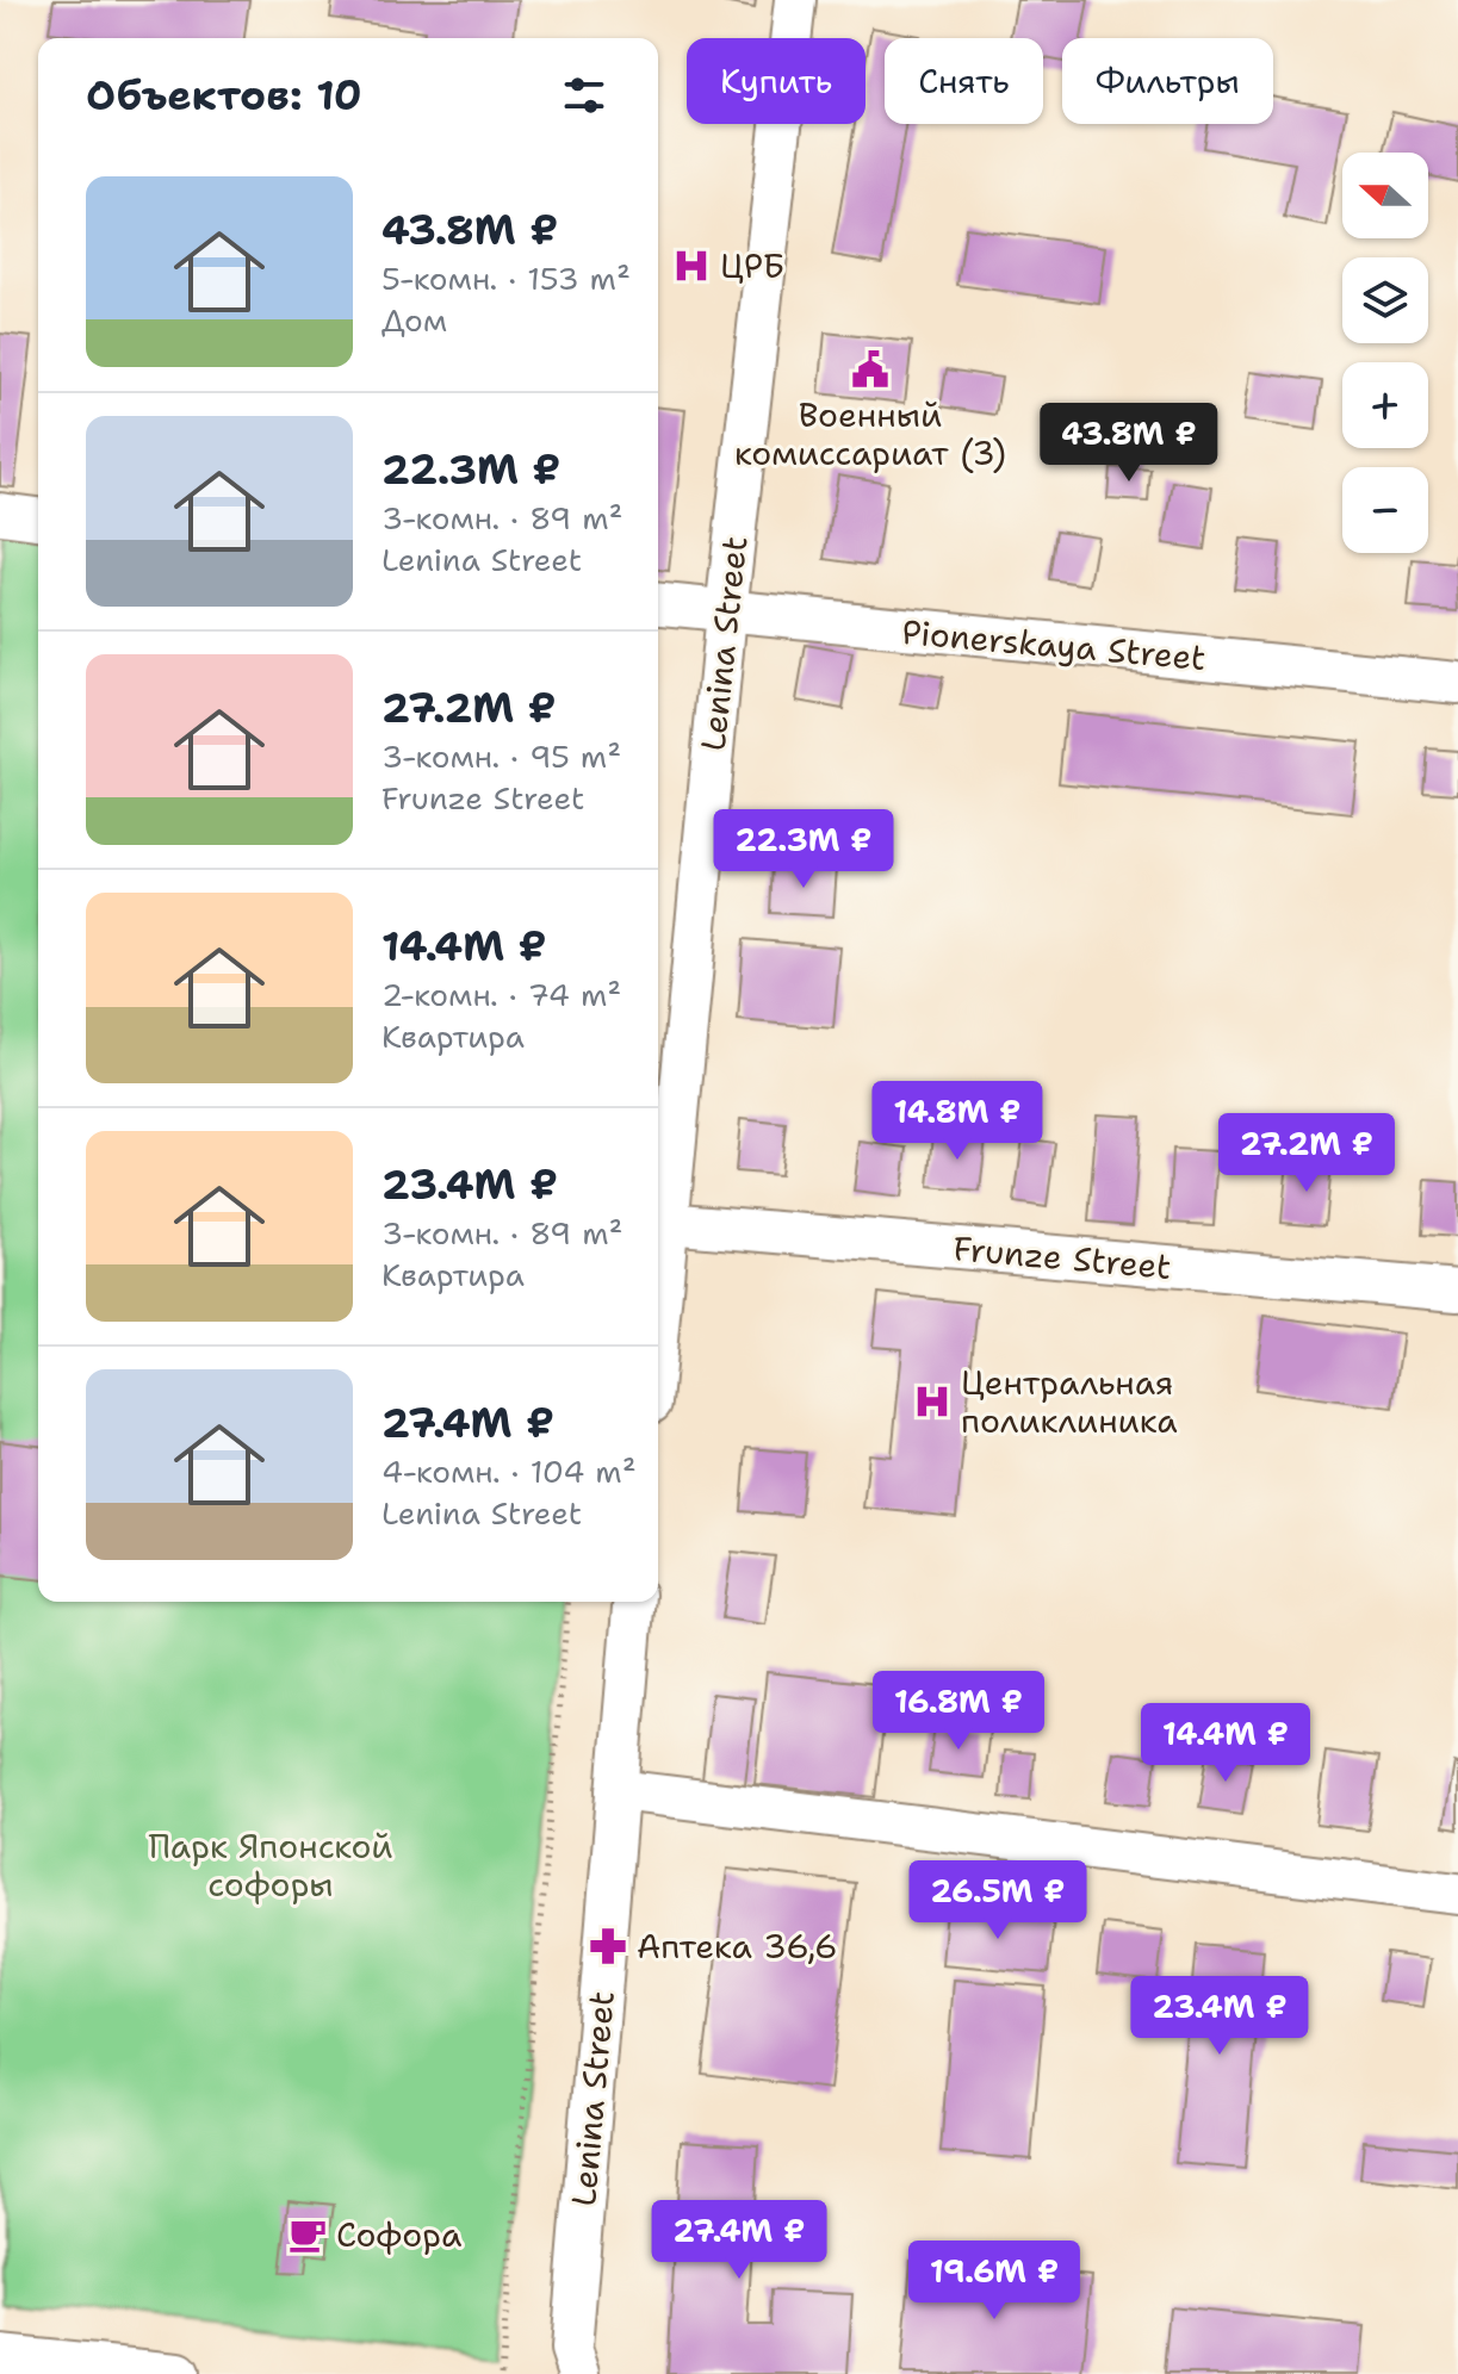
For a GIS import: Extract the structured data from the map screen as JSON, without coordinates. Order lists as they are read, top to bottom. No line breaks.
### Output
{"streets":{"street":["Lenina Street","Pionerskaya Street","Frunze Street"]},"crossings":[["Lenina Street","Pionerskaya Street"],["Lenina Street","Frunze Street"]],"parks":["Парк Японской софоры"],"places":{"hospital":["ЦРБ","Центральная поликлиника"],"public building":["Военный комиссариат (3)"],"pharmacy":["Аптека 36,6"],"cafe":["Софора"]},"north":"left","page":{"chip":["Купить","Снять","Фильтры"],"heading":"Объектов: 10","map_buttons":["+","−"],"list":[{"name":"43.8M ₽","note":"5-комн. · 153 m² · Дом"},{"name":"22.3M ₽","note":"3-комн. · 89 m² · Lenina Street"},{"name":"27.2M ₽","note":"3-комн. · 95 m² · Frunze Street"},{"name":"14.4M ₽","note":"2-комн. · 74 m² · Квартира"},{"name":"23.4M ₽","note":"3-комн. · 89 m² · Квартира"},{"name":"27.4M ₽","note":"4-комн. · 104 m² · Lenina Street"}],"price":["43.8M ₽","22.3M ₽","14.8M ₽","27.2M ₽","16.8M ₽","14.4M ₽","26.5M ₽","23.4M ₽","27.4M ₽","19.6M ₽"]}}
